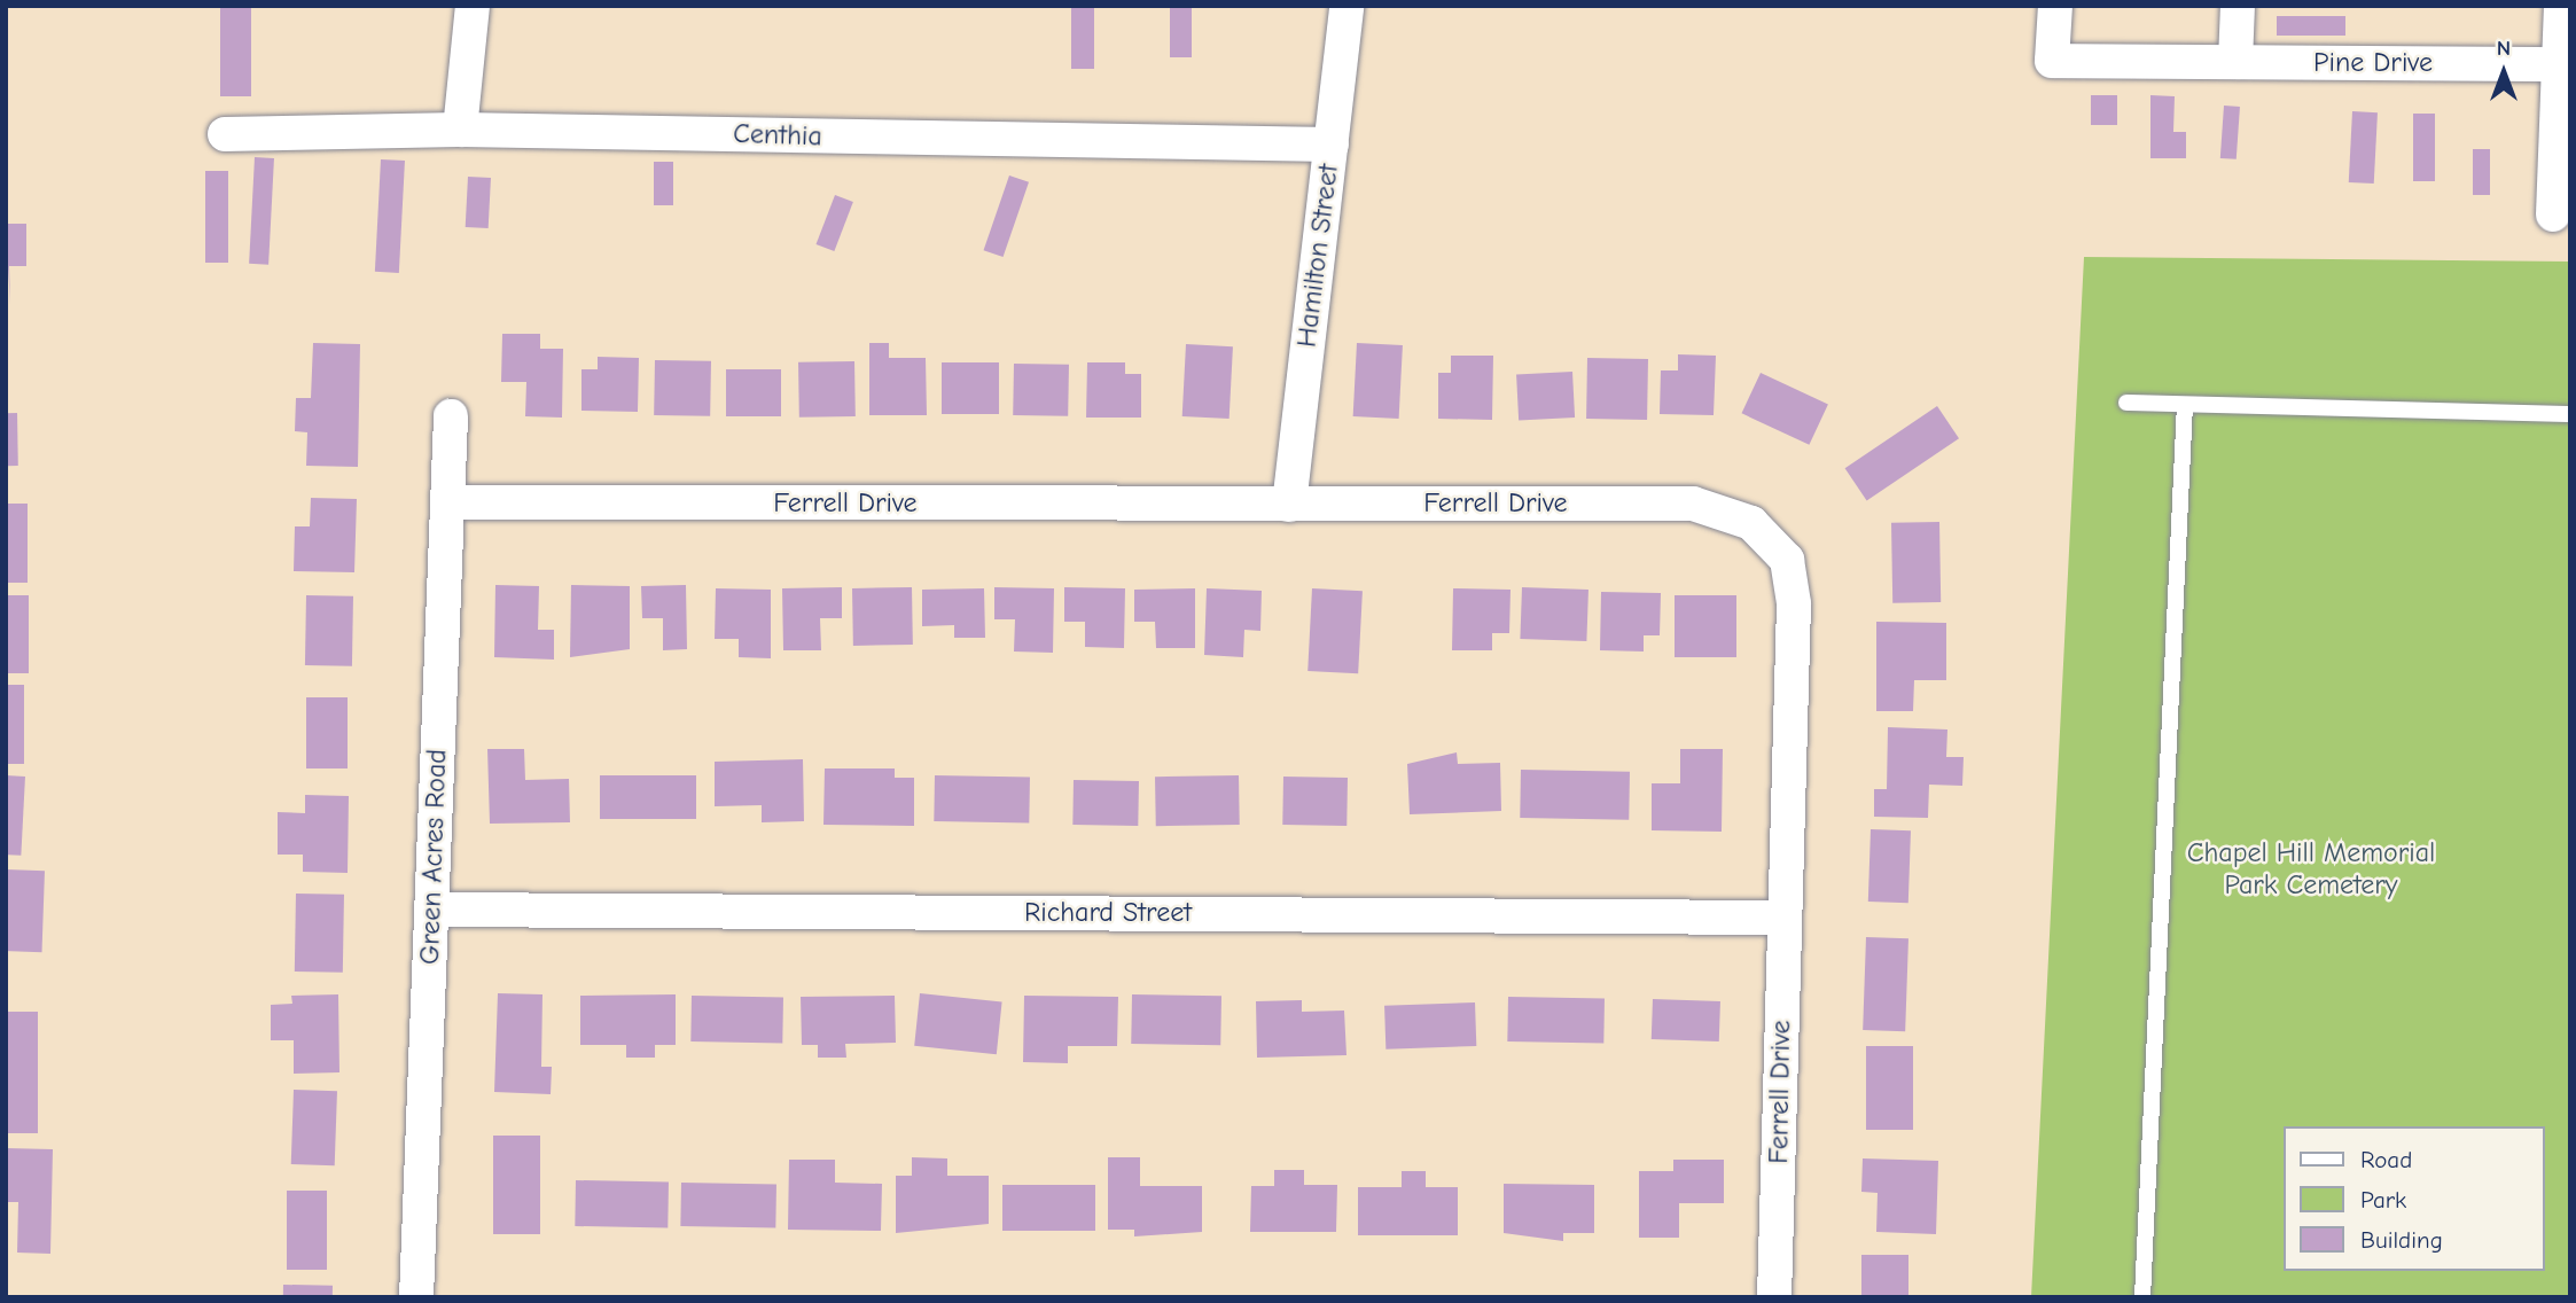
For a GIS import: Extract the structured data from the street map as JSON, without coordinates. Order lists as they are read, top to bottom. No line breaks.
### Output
{"streets":{"street":["Pine Drive","Centhia","Hamilton Street","Ferrell Drive","Green Acres Road","Richard Street"]},"crossings":[["Centhia","Hamilton Street"],["Hamilton Street","Ferrell Drive"],["Ferrell Drive","Green Acres Road"],["Ferrell Drive","Richard Street"],["Green Acres Road","Richard Street"]],"parks":["Chapel Hill Memorial Park Cemetery"],"legend":["Road","Park","Building"],"north":"top"}
